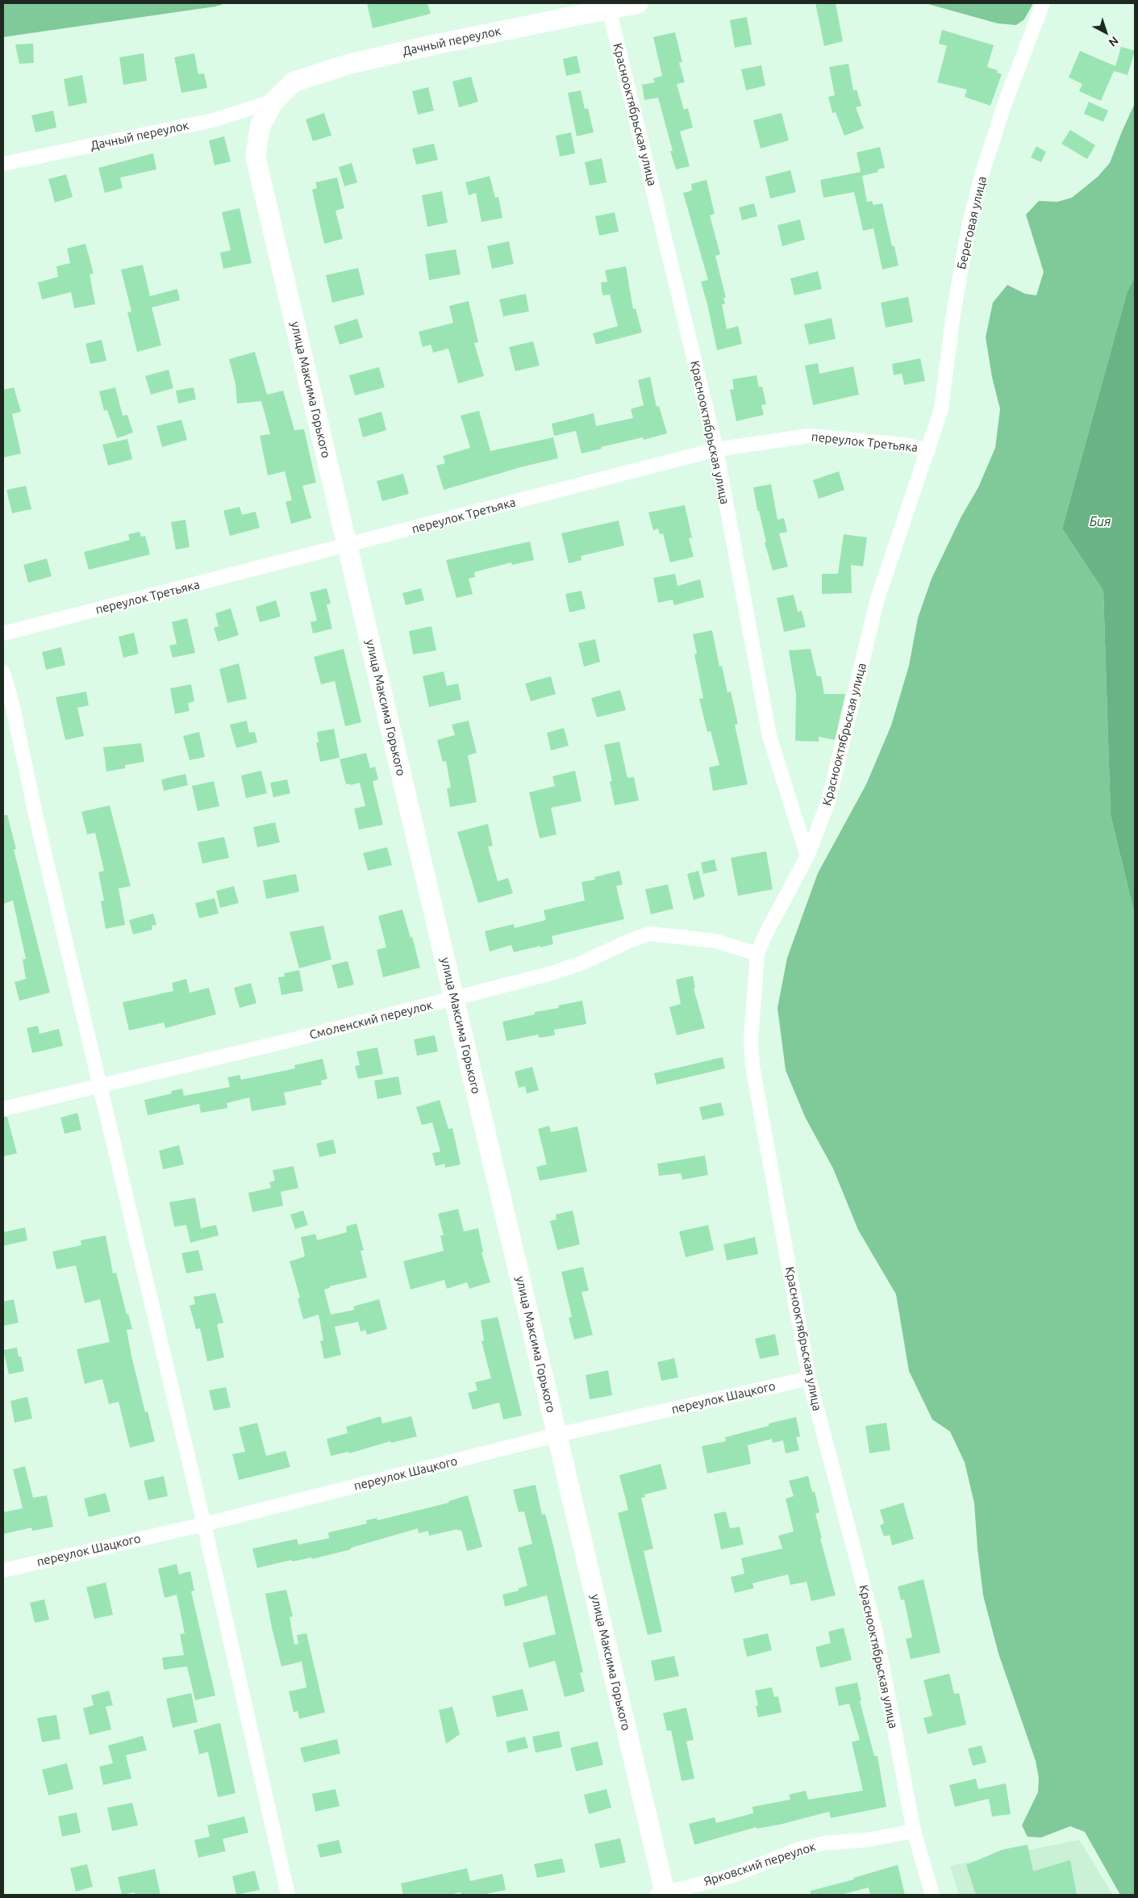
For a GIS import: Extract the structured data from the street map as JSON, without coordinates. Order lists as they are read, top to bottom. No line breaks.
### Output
{"streets":{"main road":["Дачный переулок","улица Максима Горького"],"street":["Краснооктябрьская улица","Береговая улица","переулок Третьяка","Смоленский переулок","переулок Шацкого","Ярковский переулок"]},"crossings":[["Дачный переулок","Краснооктябрьская улица"],["Дачный переулок","улица Максима Горького"],["Краснооктябрьская улица","Береговая улица"],["Краснооктябрьская улица","переулок Третьяка"],["Краснооктябрьская улица","Смоленский переулок"],["Краснооктябрьская улица","переулок Шацкого"],["Краснооктябрьская улица","Ярковский переулок"],["Береговая улица","переулок Третьяка"],["улица Максима Горького","переулок Третьяка"],["улица Максима Горького","Смоленский переулок"],["улица Максима Горького","переулок Шацкого"],["улица Максима Горького","Ярковский переулок"]],"water":["Бия"],"north":"bottom right"}
